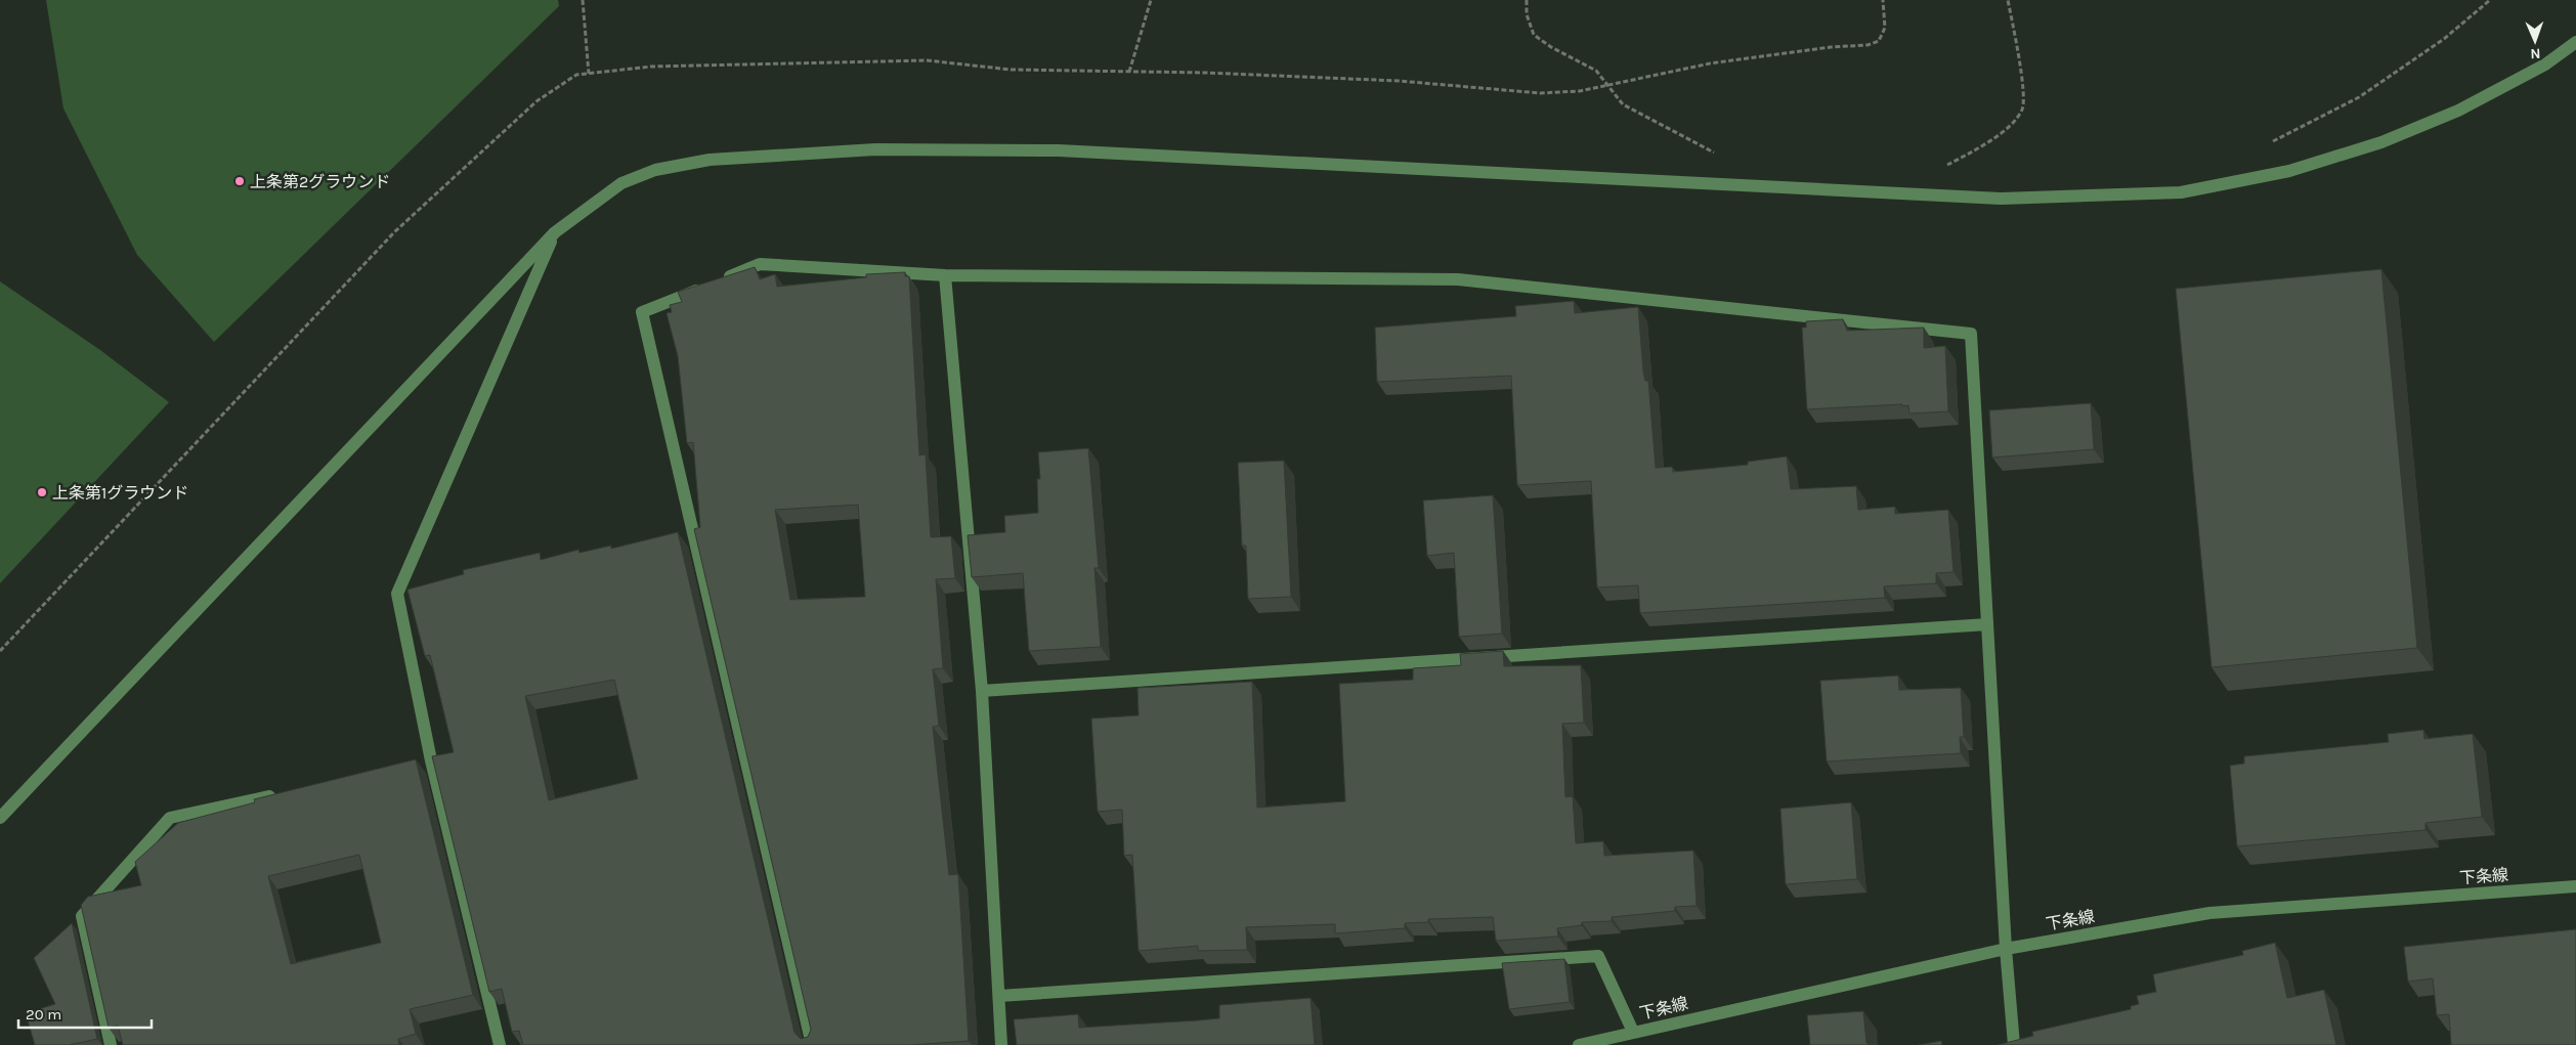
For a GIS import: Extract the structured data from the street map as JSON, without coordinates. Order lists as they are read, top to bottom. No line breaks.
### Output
{"streets":{"street":["下条線"]},"places":["上条第2グラウンド","上条第1グラウンド"],"scale_bar":"20 m","north":"bottom"}
